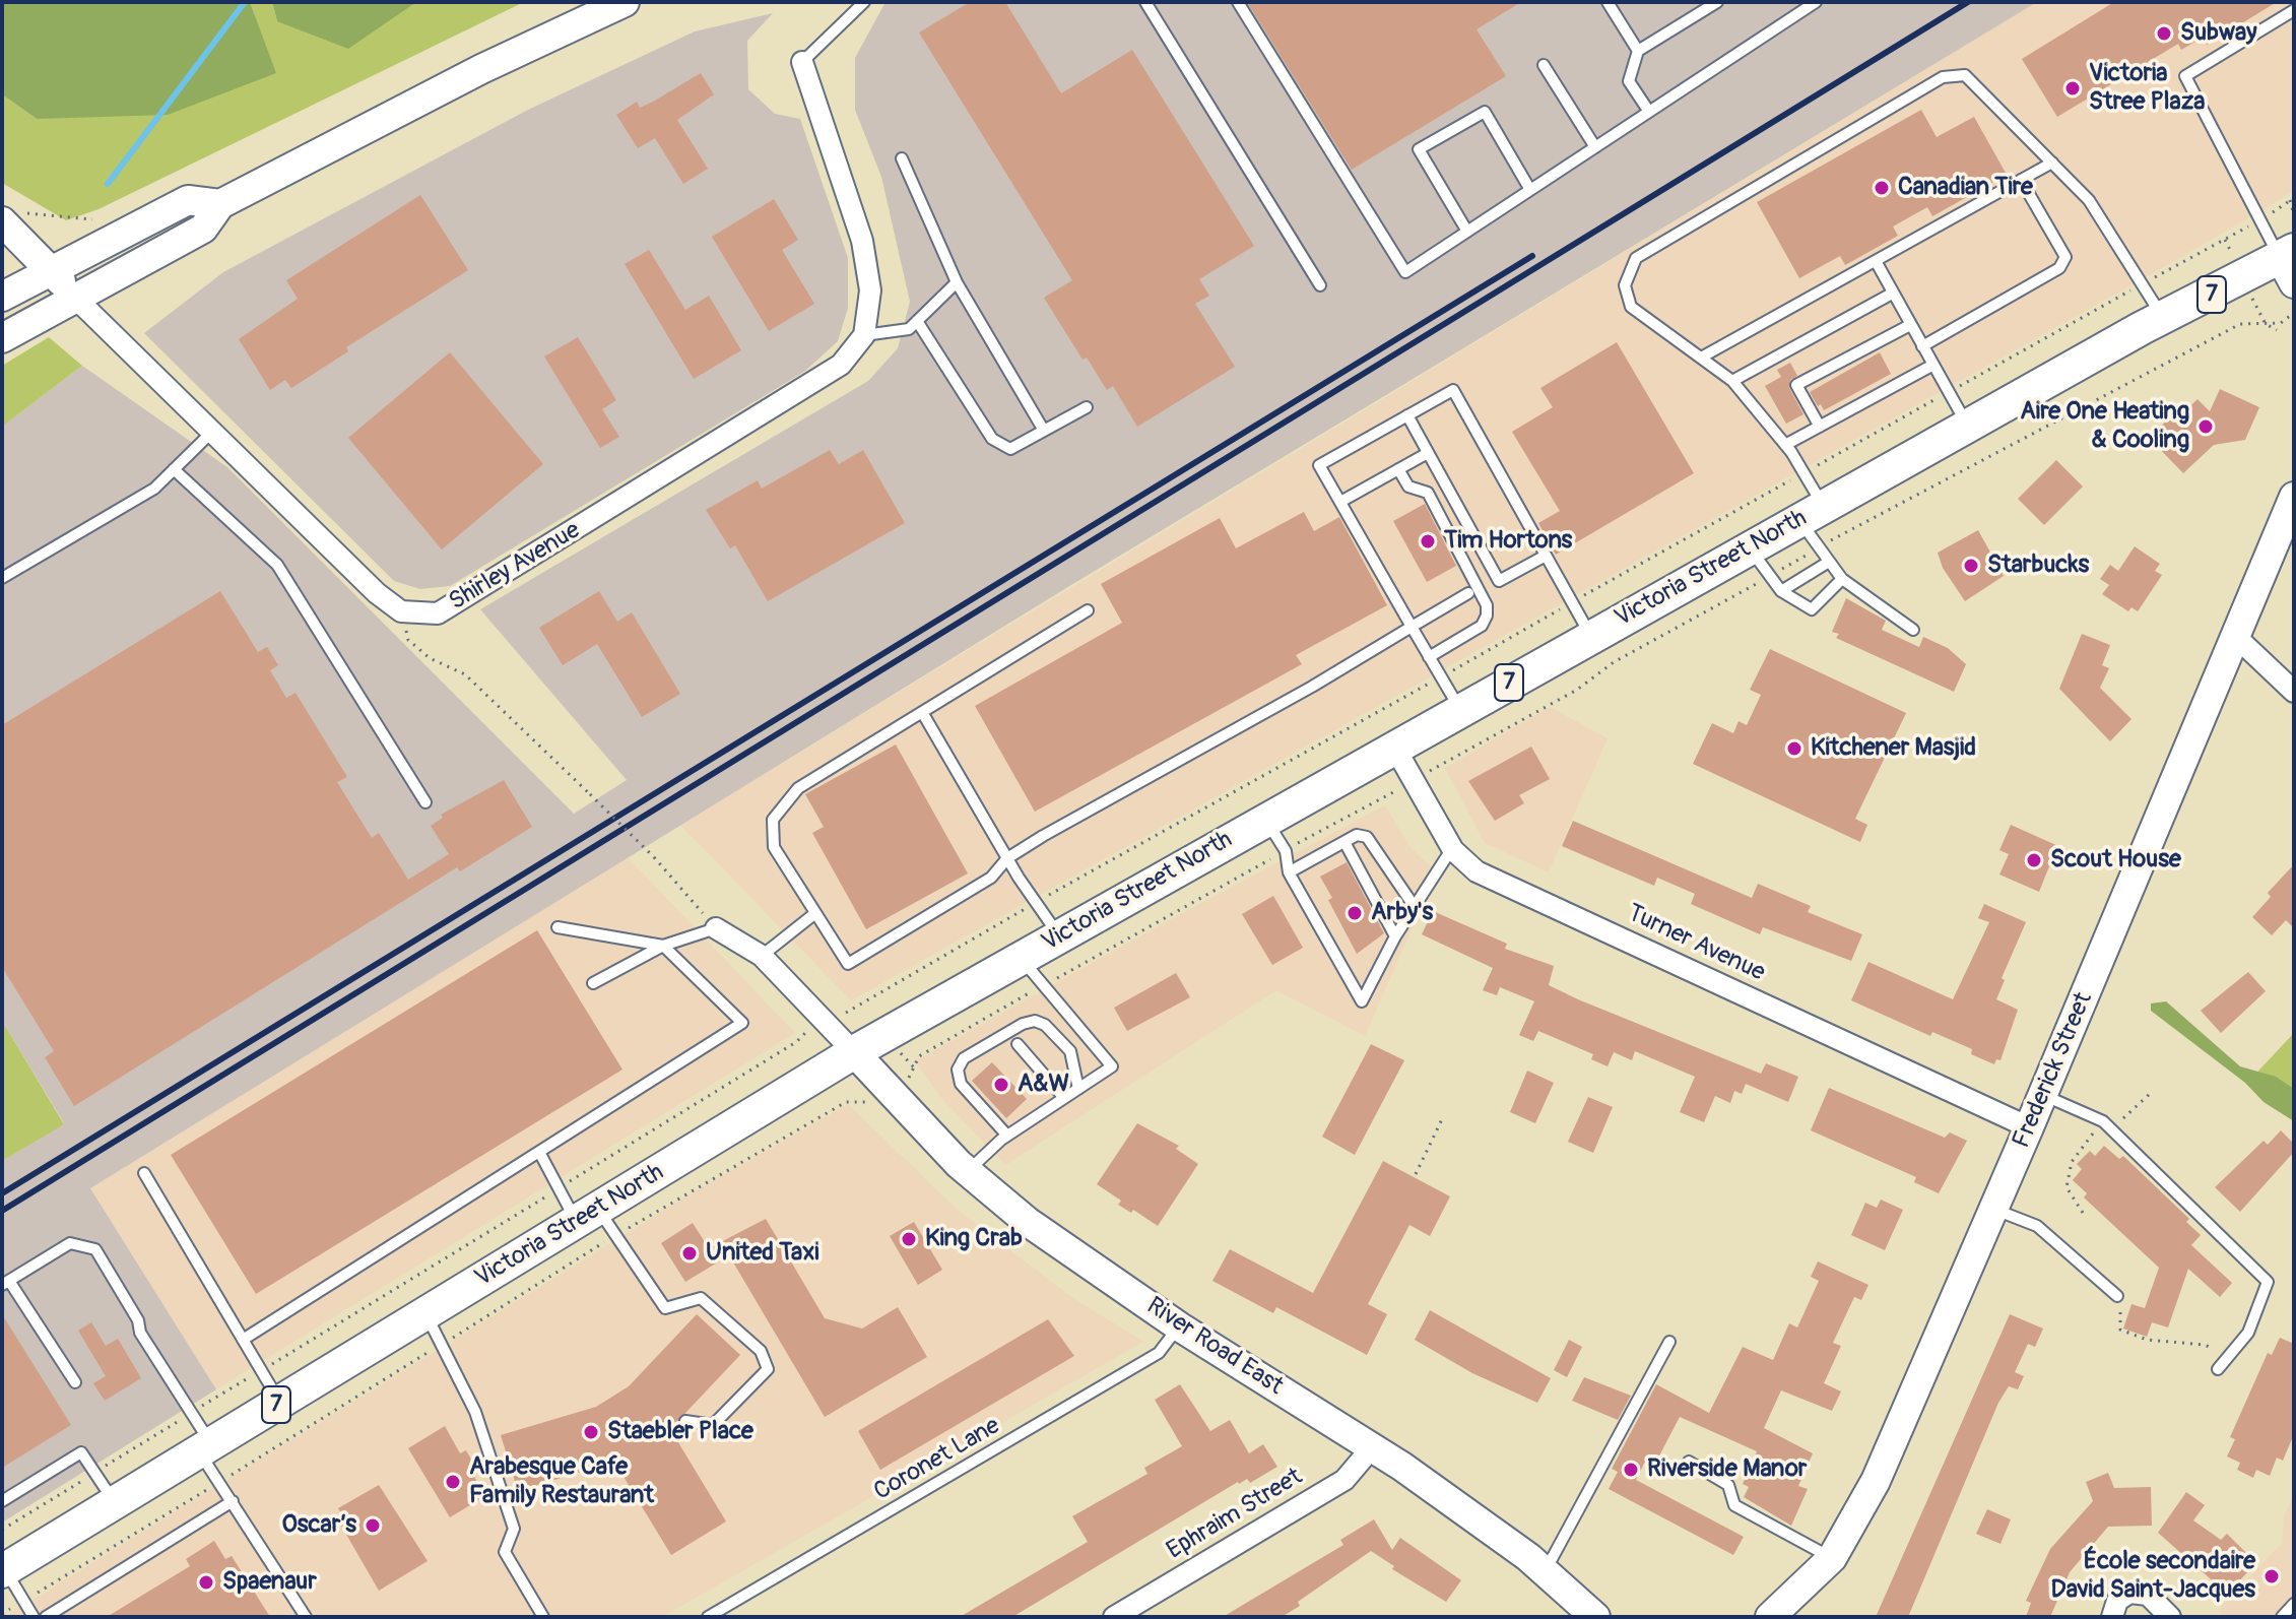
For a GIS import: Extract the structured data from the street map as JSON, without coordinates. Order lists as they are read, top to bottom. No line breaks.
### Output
{"streets":{"main road":["7","Victoria Street North","Frederick Street","River Road East"],"street":["Shirley Avenue","Turner Avenue","Ephraim Street"],"lane":["Coronet Lane"]},"crossings":[["Victoria Street North","Turner Avenue"],["Victoria Street North","River Road East"],["Turner Avenue","Frederick Street"],["River Road East","Coronet Lane"],["River Road East","Ephraim Street"]],"places":["Subway","Victoria Stree Plaza","Canadian Tire","Aire One Heating & Cooling","Tim Hortons","Starbucks","Kitchener Masjid","Scout House","Arby's","A&W","King Crab","United Taxi","Staebler Place","Riverside Manor","Arabesque Cafe Family Restaurant","Oscar’s","École secondaire David Saint-Jacques","Spaenaur"]}
